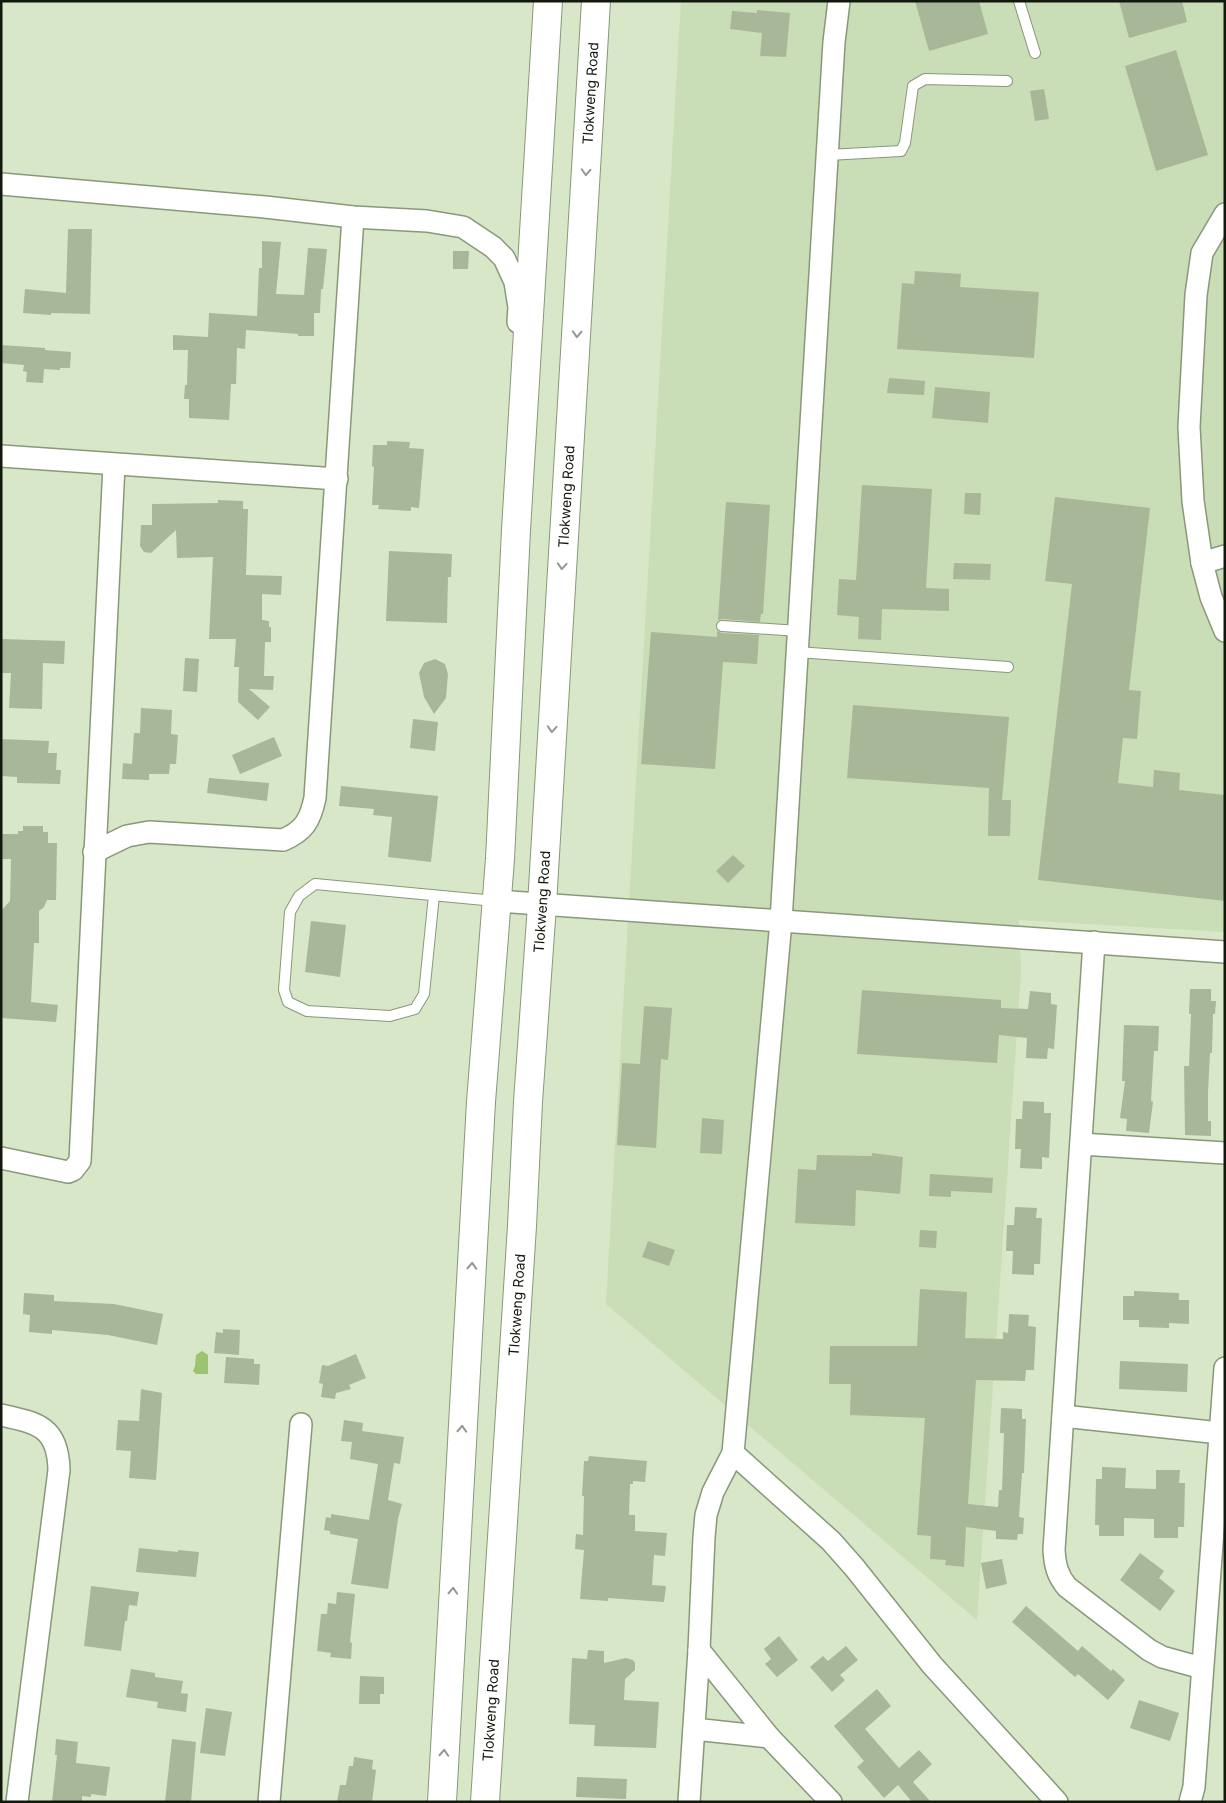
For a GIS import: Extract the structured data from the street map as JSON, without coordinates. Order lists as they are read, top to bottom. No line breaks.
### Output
{"streets":{"main road":["Tlokweng Road"]}}
